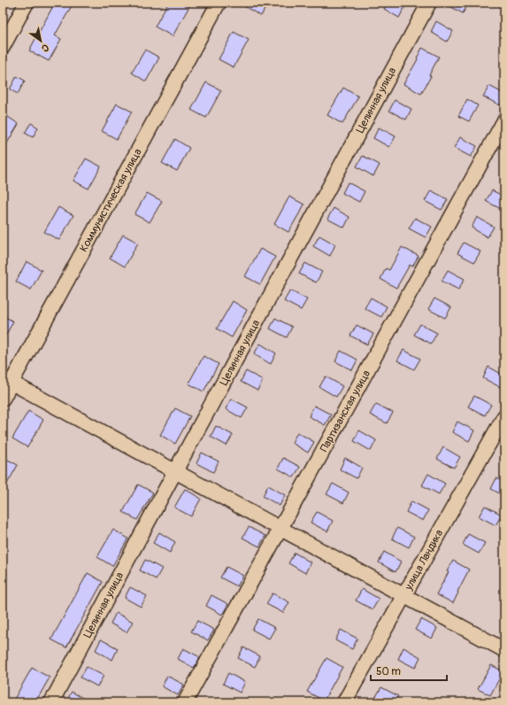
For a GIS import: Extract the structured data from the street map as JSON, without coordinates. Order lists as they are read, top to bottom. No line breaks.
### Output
{"streets":{"street":["Целинная улица","Коммунистическая улица","Партизанская улица","улица Ландика"]},"scale_bar":"50 m","north":"bottom right"}
